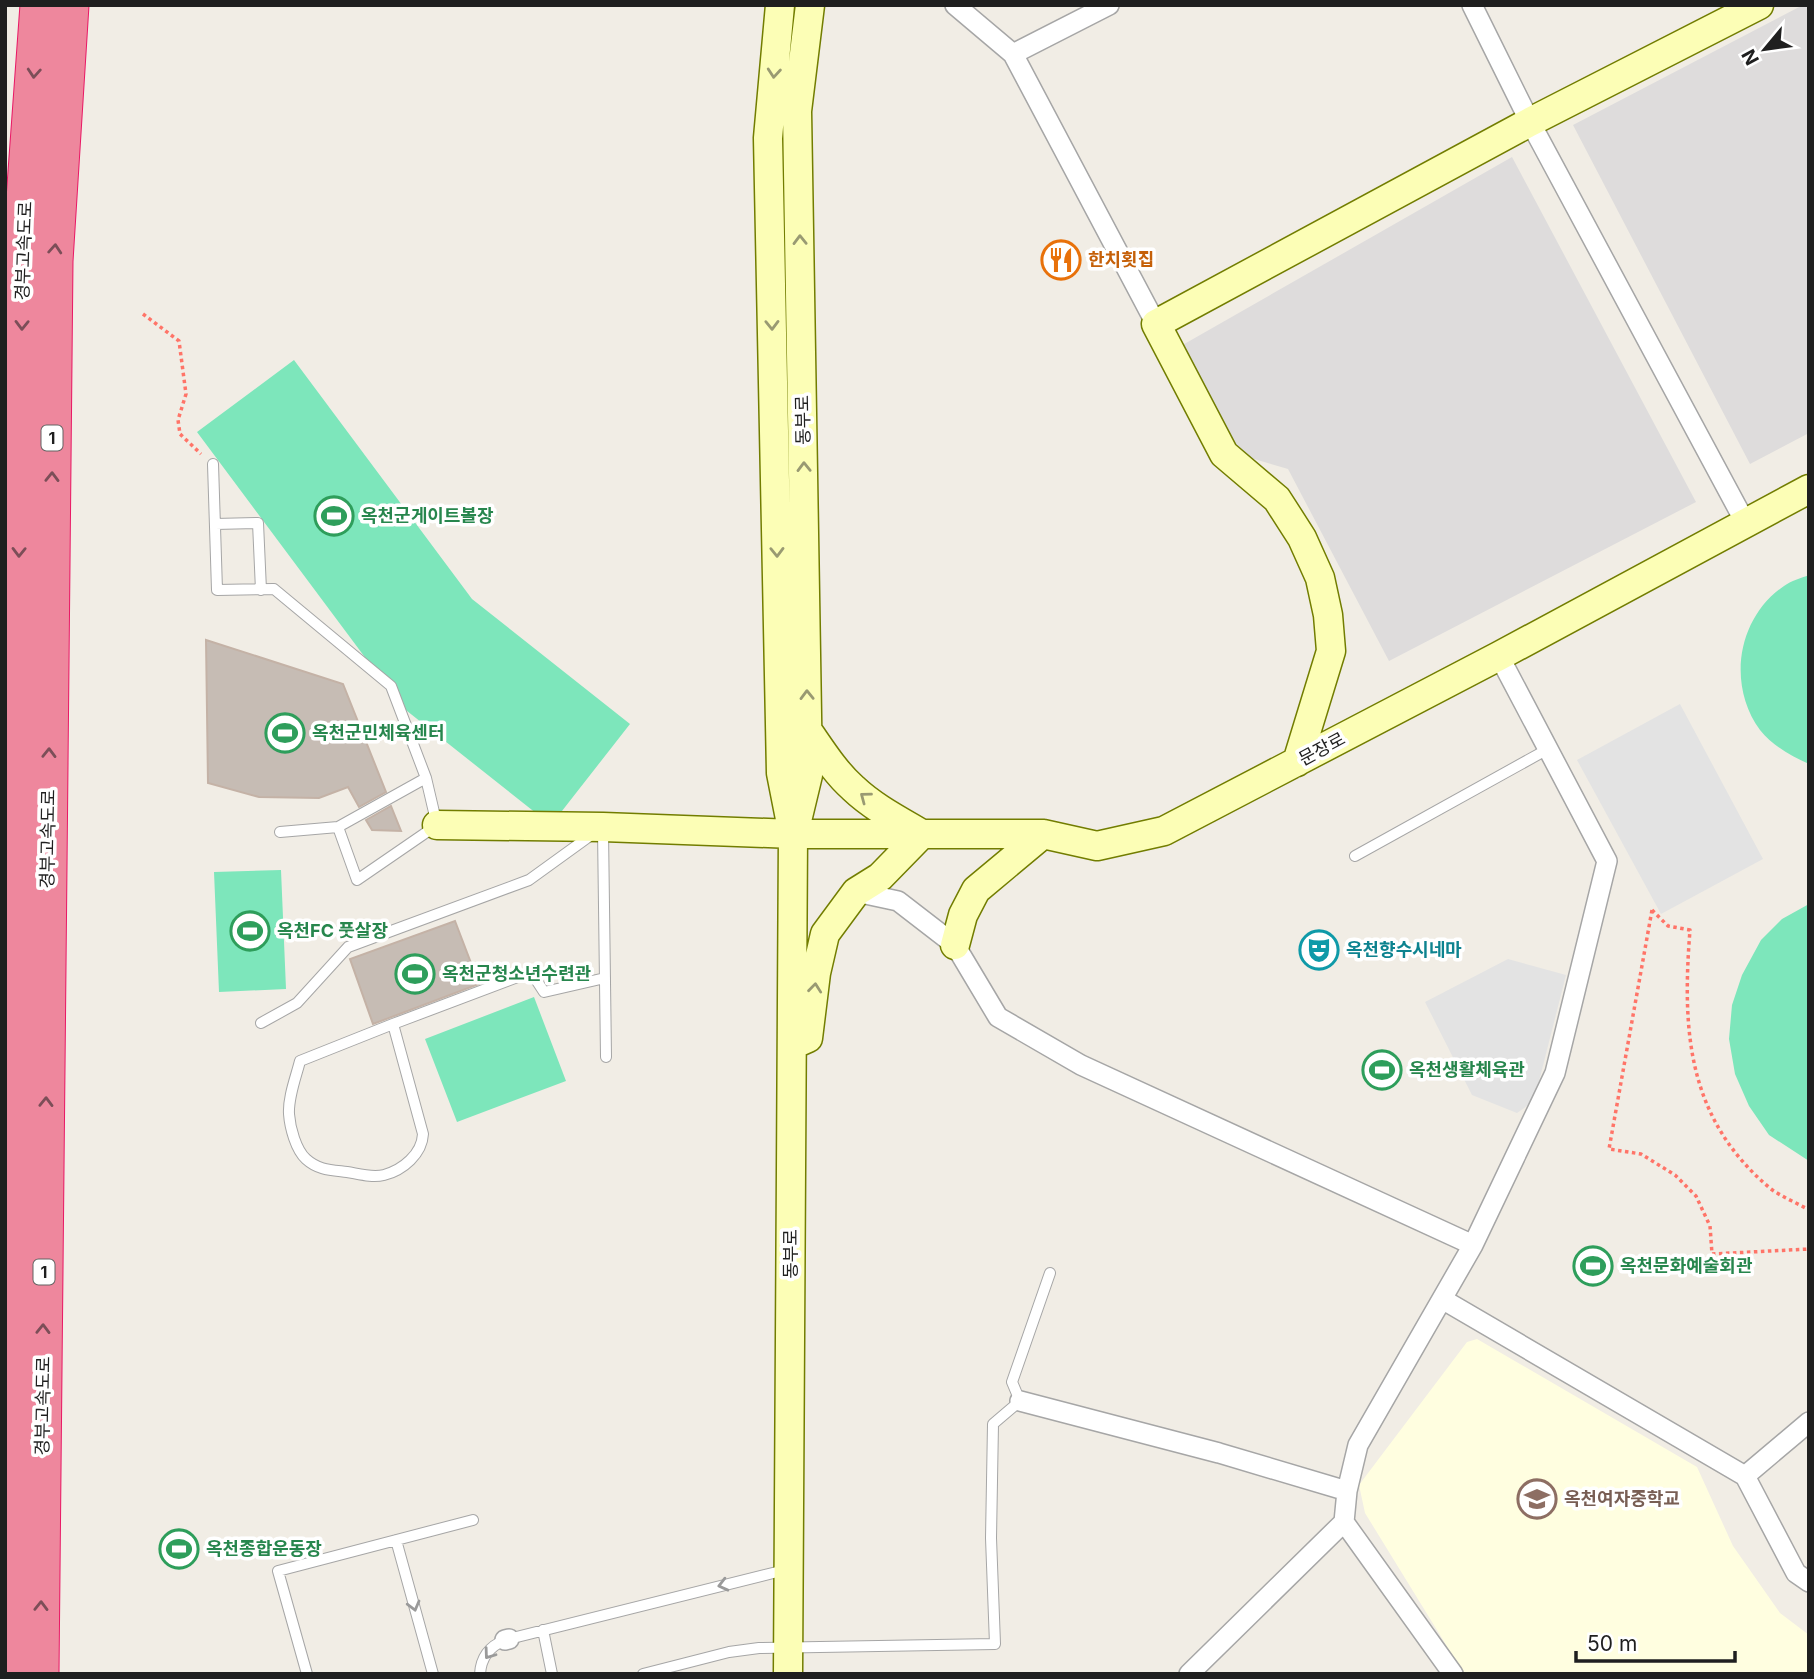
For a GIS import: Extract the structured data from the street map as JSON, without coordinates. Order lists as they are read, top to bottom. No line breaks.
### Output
{"streets":{"highway":["경부고속도로","1"],"street":["동부로","문장로"]},"crossings":[["동부로","문장로"]],"places":{"restaurant":["한치횟집"],"sports":["옥천군게이트볼장","옥천군민체육센터","옥천FC 풋살장","옥천군청소년수련관","옥천생활체육관","옥천문화예술회관","옥천종합운동장"],"theatre":["옥천향수시네마"],"school or university":["옥천여자중학교"]},"scale_bar":"50 m","north":"bottom left"}
